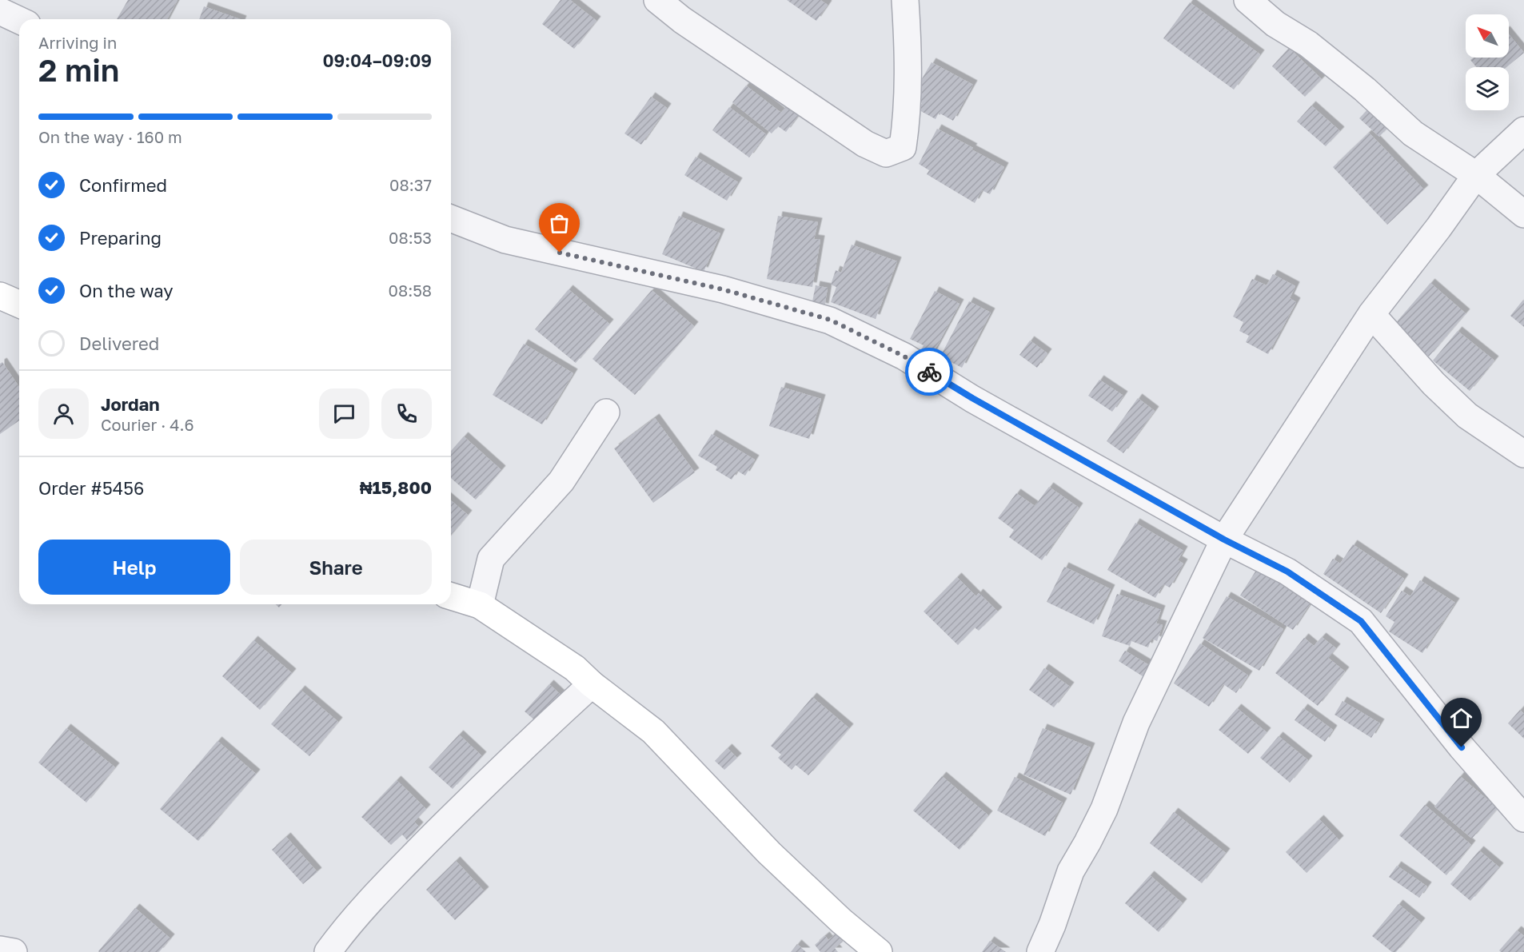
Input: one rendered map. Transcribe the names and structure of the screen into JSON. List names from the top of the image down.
{
  "north": "top left",
  "page": {
    "heading": ["2 min", "Arriving in", "09:04–09:09"],
    "panel": [
      "Jordan",
      "Courier · 4.6",
      "Order #5456",
      "₦15,800"
    ],
    "bar": "On the way · 160 m",
    "list": [
      ["Confirmed", "08:37"],
      ["Preparing", "08:53"],
      ["On the way", "08:58"],
      "Delivered"
    ],
    "buttons": ["Help", "Share"]
  }
}
